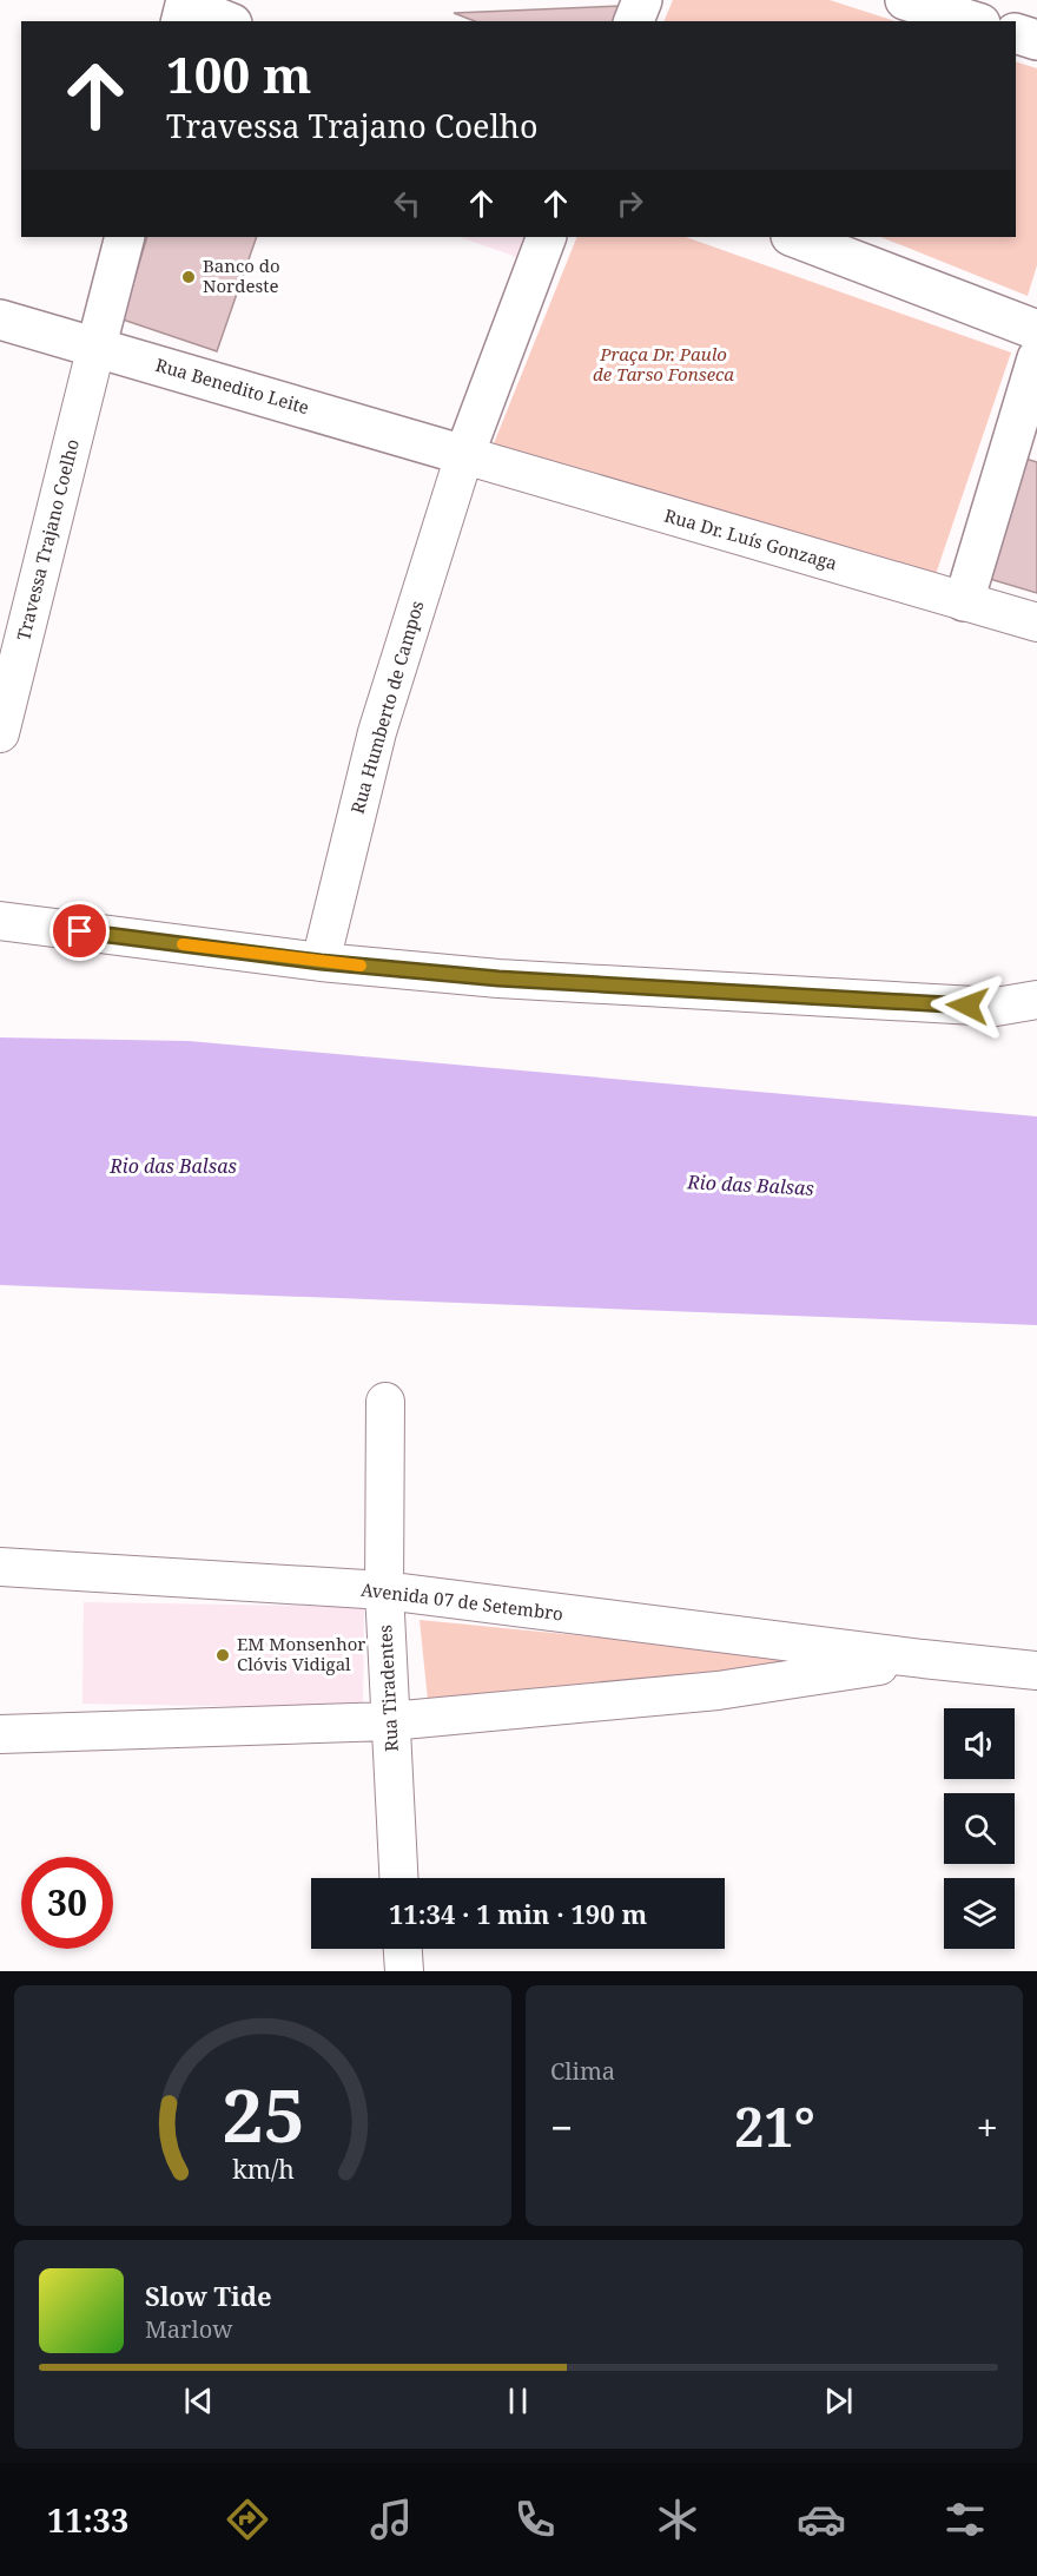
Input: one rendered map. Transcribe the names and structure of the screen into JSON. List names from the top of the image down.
{
  "streets": {
    "street": [
      "Rua Benedito Leite",
      "Travessa Trajano Coelho",
      "Rua Dr. Luís Gonzaga",
      "Rua Humberto de Campos",
      "Avenida 07 de Setembro",
      "Rua Tiradentes"
    ]
  },
  "crossings": [
    ["Rua Benedito Leite", "Travessa Trajano Coelho"],
    ["Rua Benedito Leite", "Rua Dr. Luís Gonzaga"],
    ["Rua Benedito Leite", "Rua Humberto de Campos"],
    ["Rua Dr. Luís Gonzaga", "Rua Humberto de Campos"],
    ["Avenida 07 de Setembro", "Rua Tiradentes"]
  ],
  "water": ["Rio das Balsas"],
  "parks": ["Praça Dr. Paulo de Tarso Fonseca"],
  "places": ["Banco do Nordeste", "EM Monsenhor Clóvis Vidigal"],
  "page": {
    "turn": ["100 m", "Travessa Trajano Coelho"],
    "limit": "30",
    "trip": "11:34 · 1 min · 190 m",
    "tile": "Clima",
    "heat": ["−", "21°", "+"],
    "song": ["Slow Tide", "Marlow"],
    "tabs": "11:33",
    "gauge": ["25", "km/h"]
  }
}
